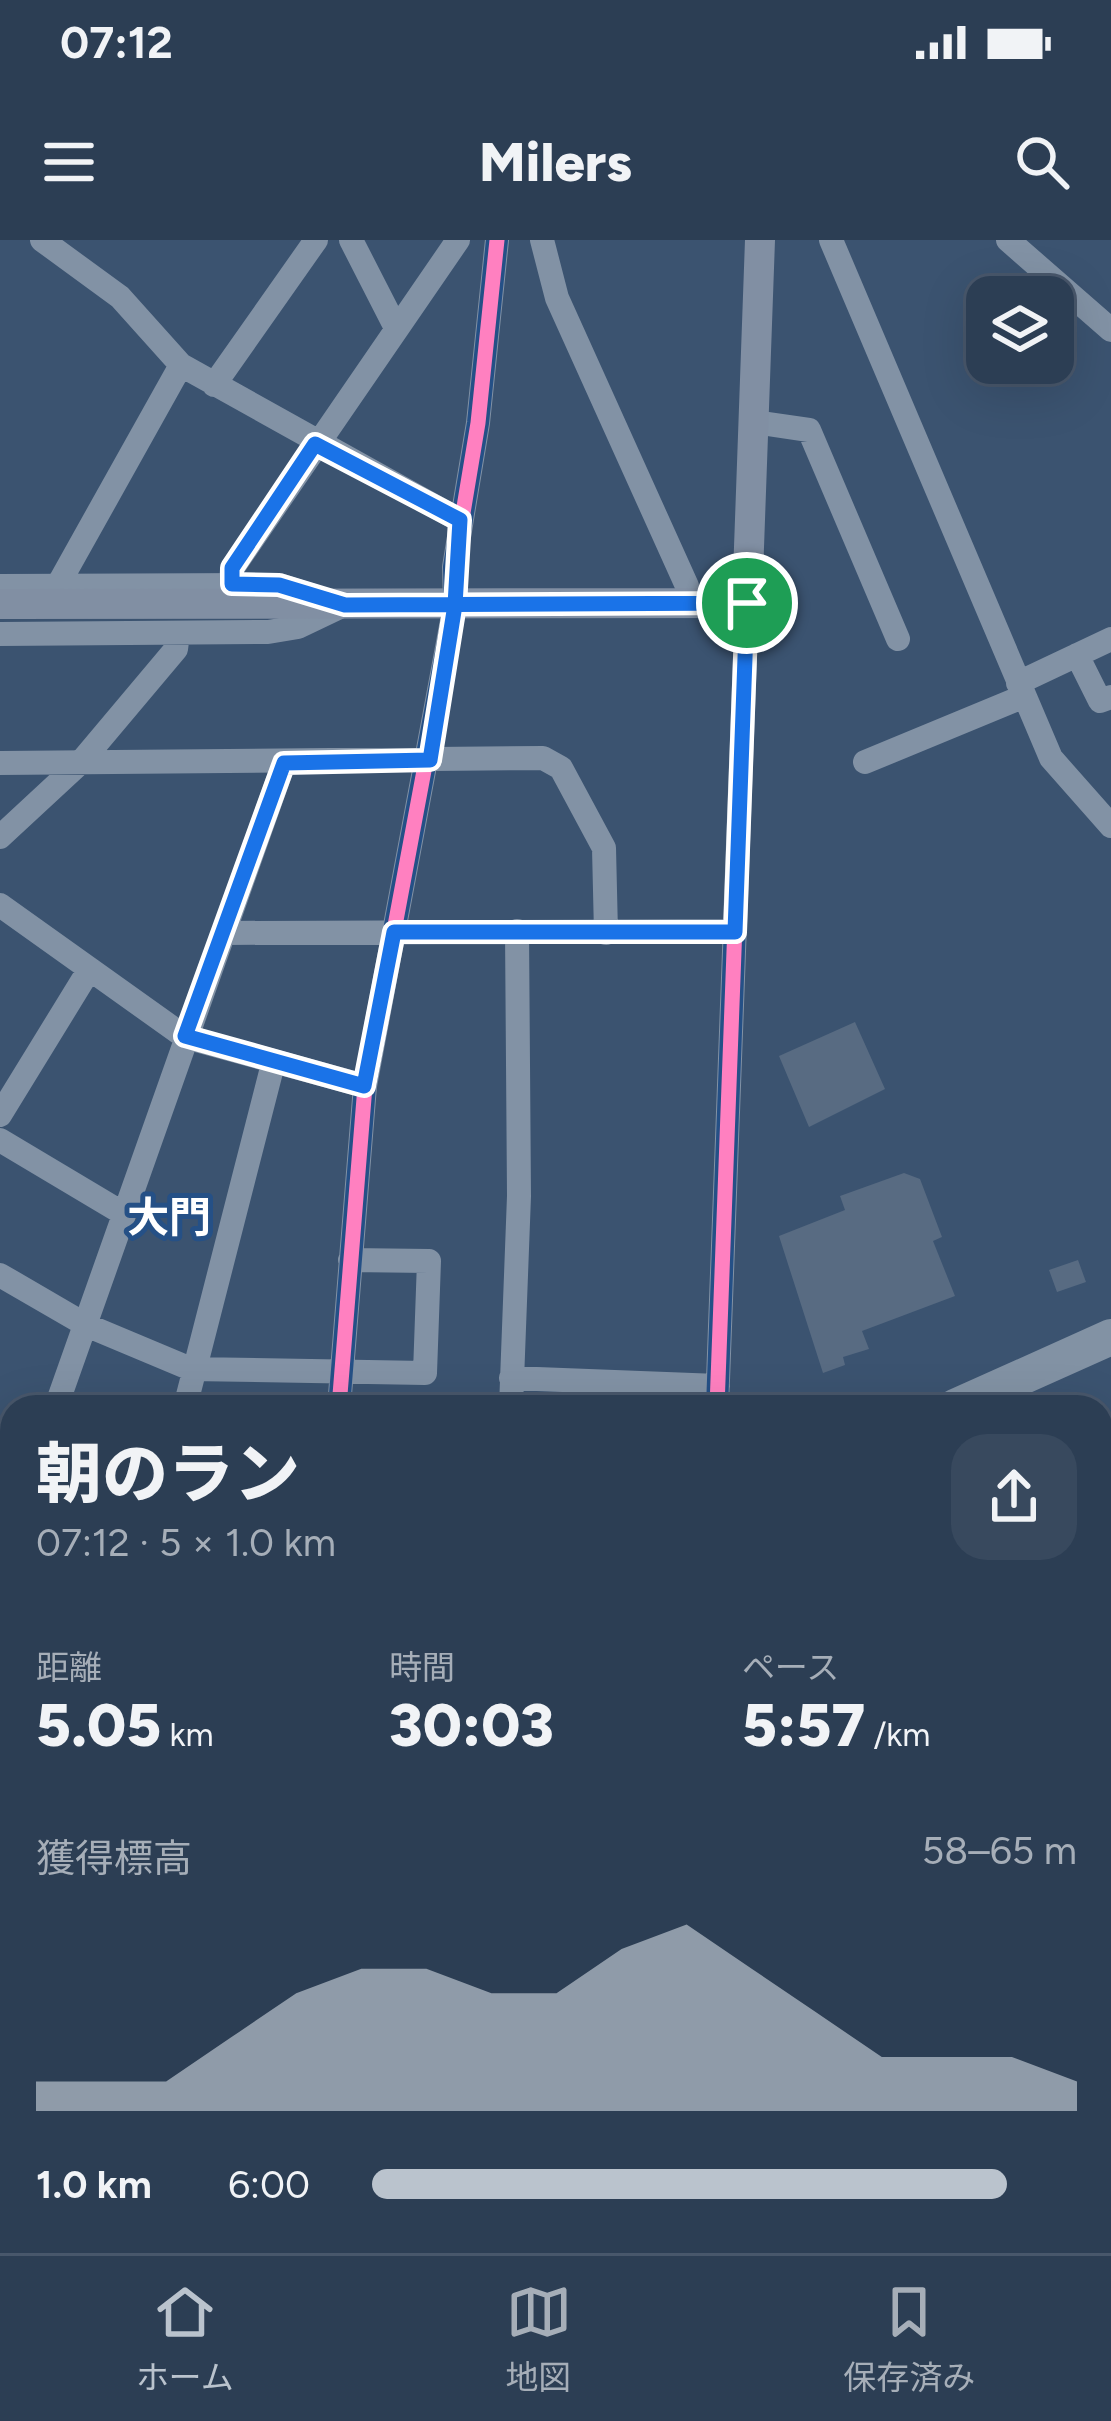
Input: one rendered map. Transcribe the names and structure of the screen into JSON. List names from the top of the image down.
{
  "districts": ["大門"],
  "page": {
    "status": "07:12",
    "header": "Milers",
    "heading": ["朝のラン", "07:12 · 5 × 1.0 km"],
    "stats": [
      ["距離", "5.05 km"],
      ["時間", "30:03"],
      ["ペース", "5:57 /km"]
    ],
    "chart": ["獲得標高", "58–65 m"],
    "list": [
      {
        "name": "1.0 km",
        "note": "6:00"
      }
    ],
    "tabs": ["ホーム", "地図", "保存済み"]
  }
}
